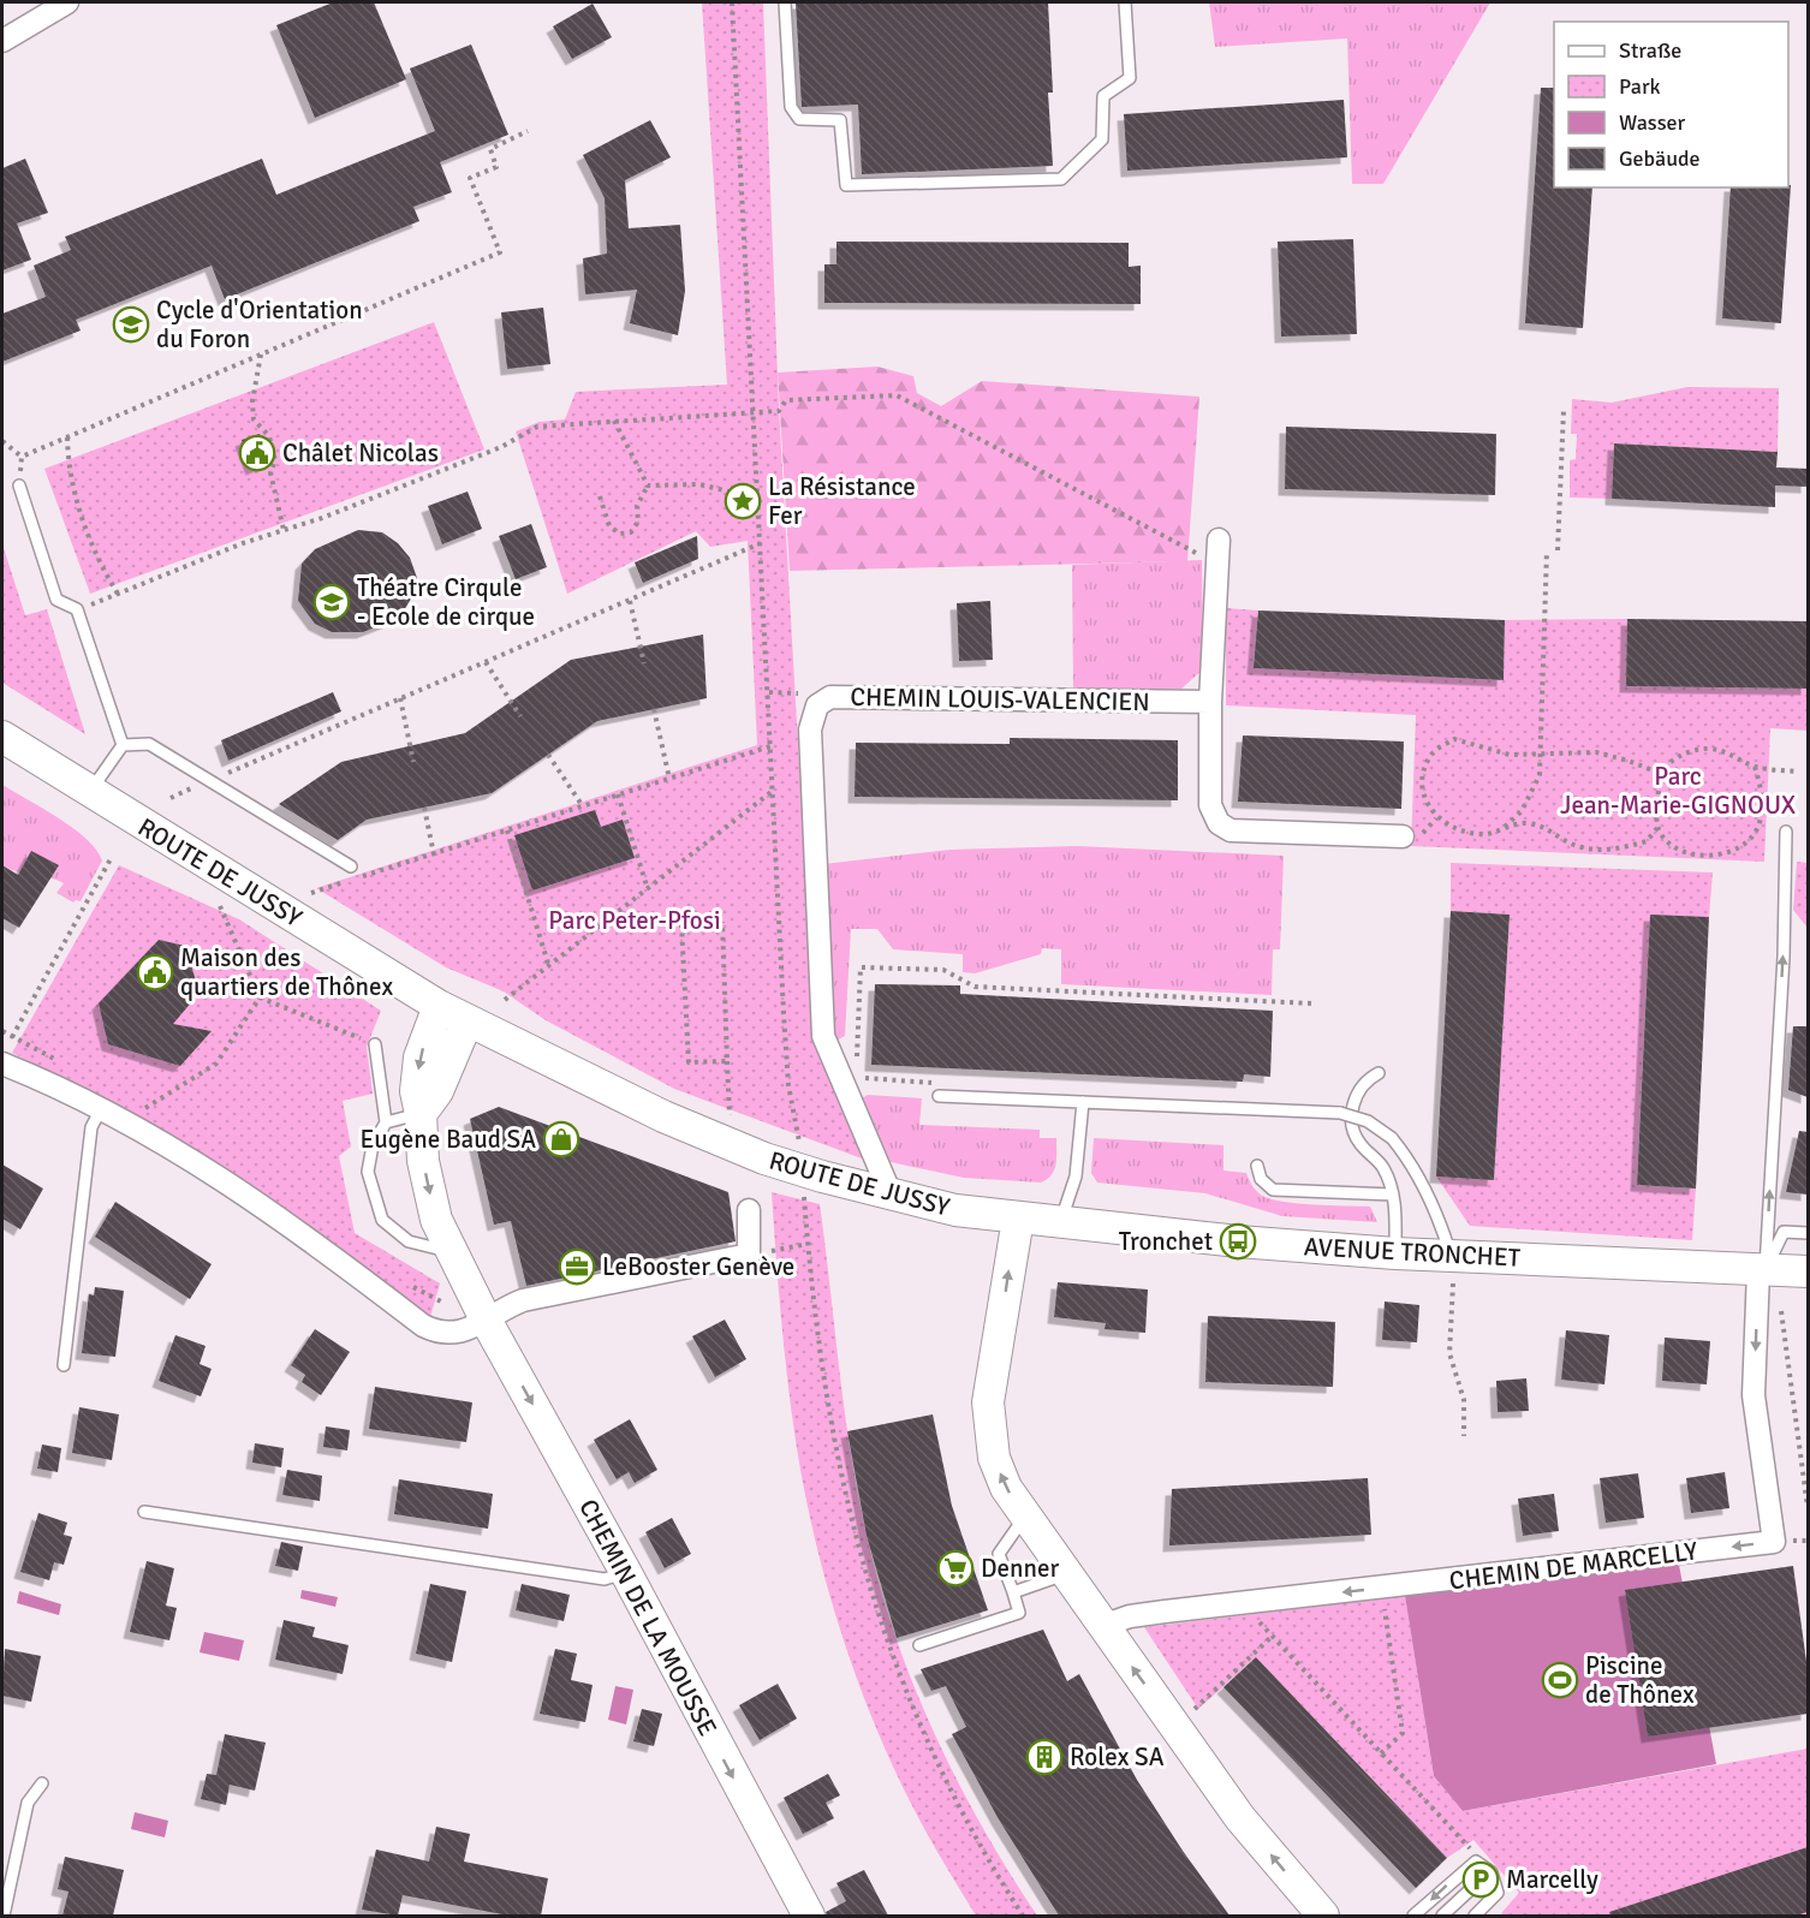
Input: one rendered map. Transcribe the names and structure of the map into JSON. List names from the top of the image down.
{
  "streets": {
    "street": [
      "CHEMIN LOUIS-VALENCIEN",
      "ROUTE DE JUSSY",
      "AVENUE TRONCHET",
      "CHEMIN DE MARCELLY",
      "CHEMIN DE LA MOUSSE"
    ]
  },
  "crossings": [
    ["CHEMIN LOUIS-VALENCIEN", "ROUTE DE JUSSY"],
    ["ROUTE DE JUSSY", "AVENUE TRONCHET"],
    ["ROUTE DE JUSSY", "CHEMIN DE LA MOUSSE"],
    ["AVENUE TRONCHET", "CHEMIN DE MARCELLY"]
  ],
  "one_way": ["CHEMIN DE LA MOUSSE"],
  "parks": ["Parc Jean-Marie-GIGNOUX", "Parc Peter-Pfosi"],
  "places": {
    "school or university": ["Cycle d'Orientation du Foron", "Théatre Cirqule - Ecole de cirque"],
    "public building": ["Châlet Nicolas", "Maison des quartiers de Thônex"],
    "place": ["La Résistance Fer"],
    "shop": ["Eugène Baud SA"],
    "bus stop": ["Tronchet"],
    "office": ["LeBooster Genève"],
    "supermarket": ["Denner"],
    "sports": ["Piscine de Thônex"],
    "building": ["Rolex SA"],
    "parking": ["Marcelly"]
  },
  "legend": [
    "Straße",
    "Park",
    "Wasser",
    "Gebäude"
  ]
}
